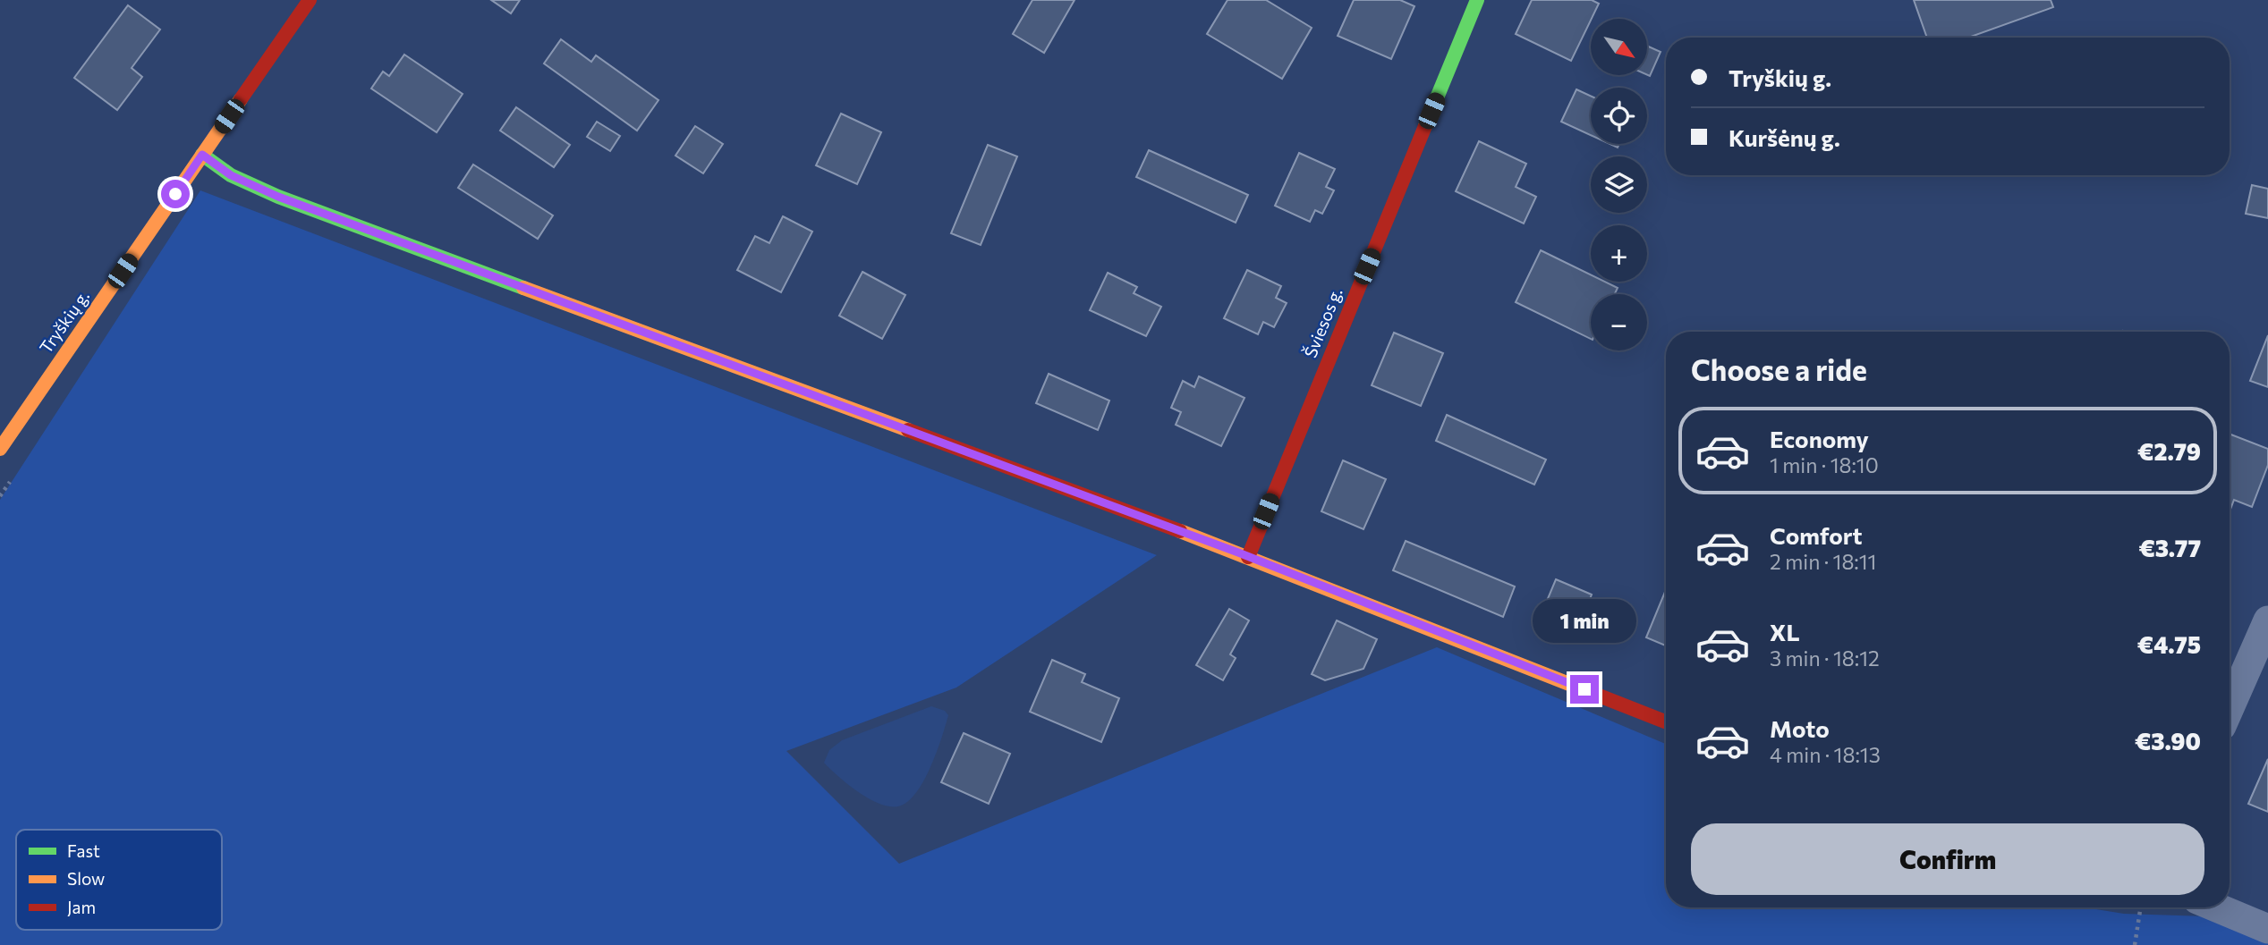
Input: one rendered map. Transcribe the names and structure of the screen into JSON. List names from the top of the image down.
{
  "streets": {
    "street": ["Tryškių g.", "Šviesos g."]
  },
  "legend": ["Fast", "Slow", "Jam"],
  "north": "bottom right",
  "page": {
    "map_buttons": ["+", "−"],
    "banner": ["Tryškių g.", "Kuršėnų g."],
    "heading": "Choose a ride",
    "list": [
      {
        "name": "Economy",
        "note": "1 min · 18:10",
        "value": "€2.79"
      },
      {
        "name": "Comfort",
        "note": "2 min · 18:11",
        "value": "€3.77"
      },
      {
        "name": "XL",
        "note": "3 min · 18:12",
        "value": "€4.75"
      },
      {
        "name": "Moto",
        "note": "4 min · 18:13",
        "value": "€3.90"
      }
    ],
    "bubble": "1 min",
    "buttons": "Confirm"
  }
}
